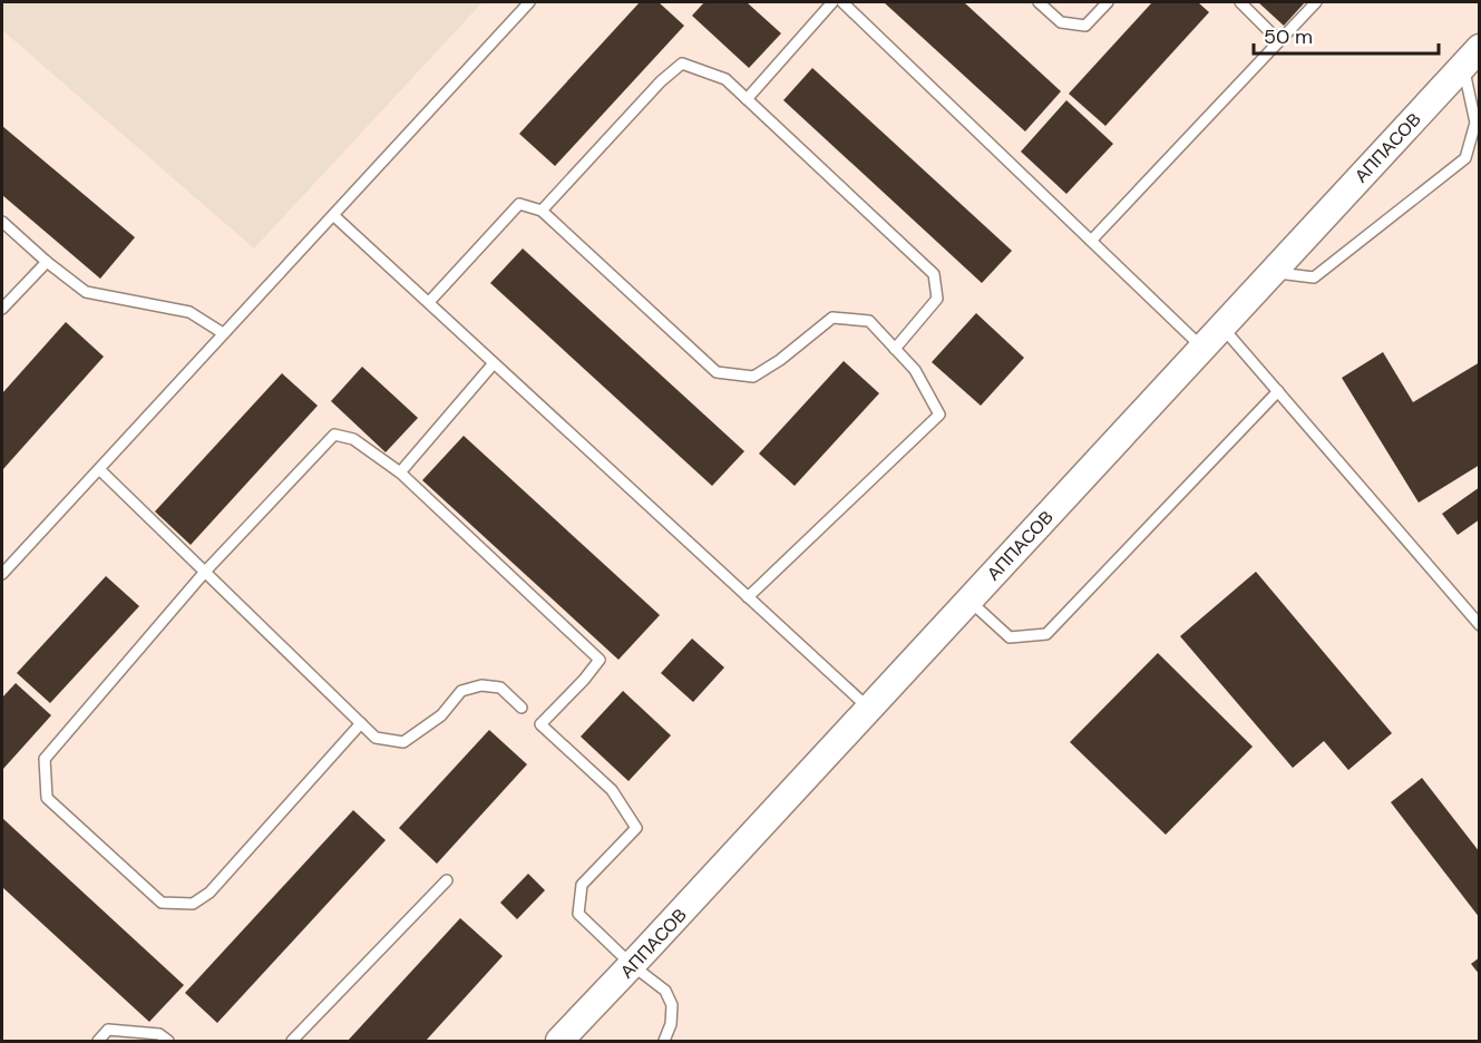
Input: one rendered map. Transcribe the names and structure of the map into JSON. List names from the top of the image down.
{
  "streets": {
    "street": ["АППАСОВ"]
  },
  "scale_bar": "50 m"
}
